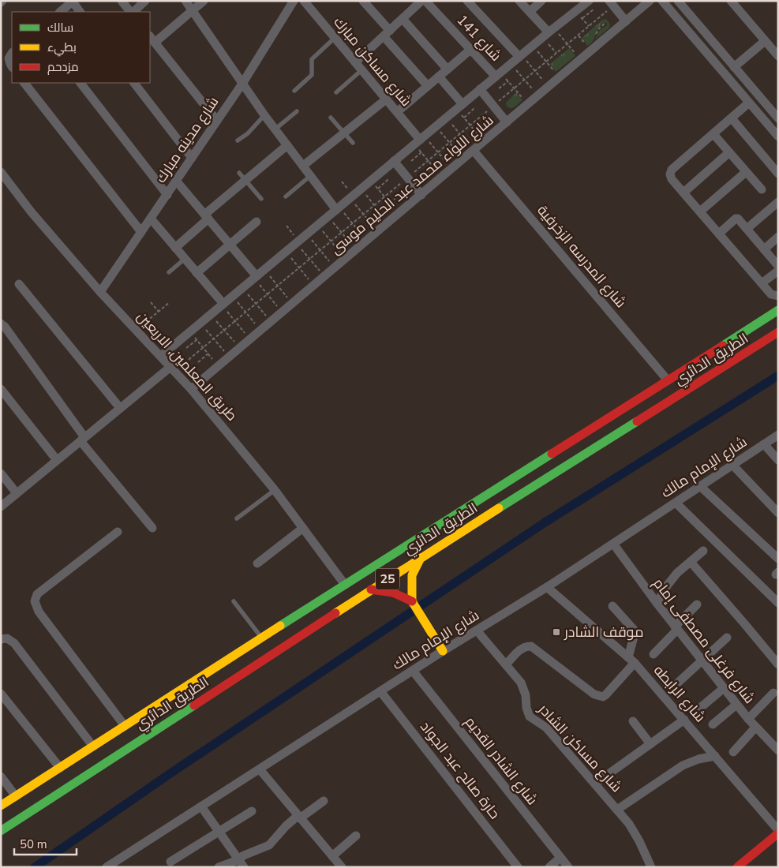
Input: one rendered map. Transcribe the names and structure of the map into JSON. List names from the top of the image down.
{
  "streets": {
    "main road": ["الطريق الدائري", "25"],
    "street": [
      "شارع 141",
      "شارع مساكن مبارك",
      "شارع مدينه مبارك",
      "شارع اللواء محمد عبد الحليم موسى",
      "شارع المدرسه الزخرفية",
      "طريق المعلمين, الاربعين",
      "شارع الإمام مالك",
      "شارع فرغلى مصطفى إمام",
      "شارع الرابطه",
      "شارع مساكن الشادر",
      "شارع الشادر القديم",
      "حارة صالح عبد الجواد"
    ]
  },
  "crossings": [
    ["شارع مدينه مبارك", "طريق المعلمين, الاربعين"],
    ["شارع اللواء محمد عبد الحليم موسى", "شارع المدرسه الزخرفية"],
    ["شارع اللواء محمد عبد الحليم موسى", "طريق المعلمين, الاربعين"],
    ["شارع المدرسه الزخرفية", "الطريق الدائري"],
    ["الطريق الدائري", "طريق المعلمين, الاربعين"],
    ["شارع الإمام مالك", "شارع فرغلى مصطفى إمام"],
    ["شارع الإمام مالك", "شارع الرابطه"],
    ["شارع الإمام مالك", "شارع مساكن الشادر"],
    ["شارع الإمام مالك", "شارع الشادر القديم"],
    ["شارع الإمام مالك", "حارة صالح عبد الجواد"]
  ],
  "places": {
    "transit": ["موقف الشادر"]
  },
  "legend": ["سالك", "بطيء", "مزدحم"],
  "scale_bar": "50 m"
}
